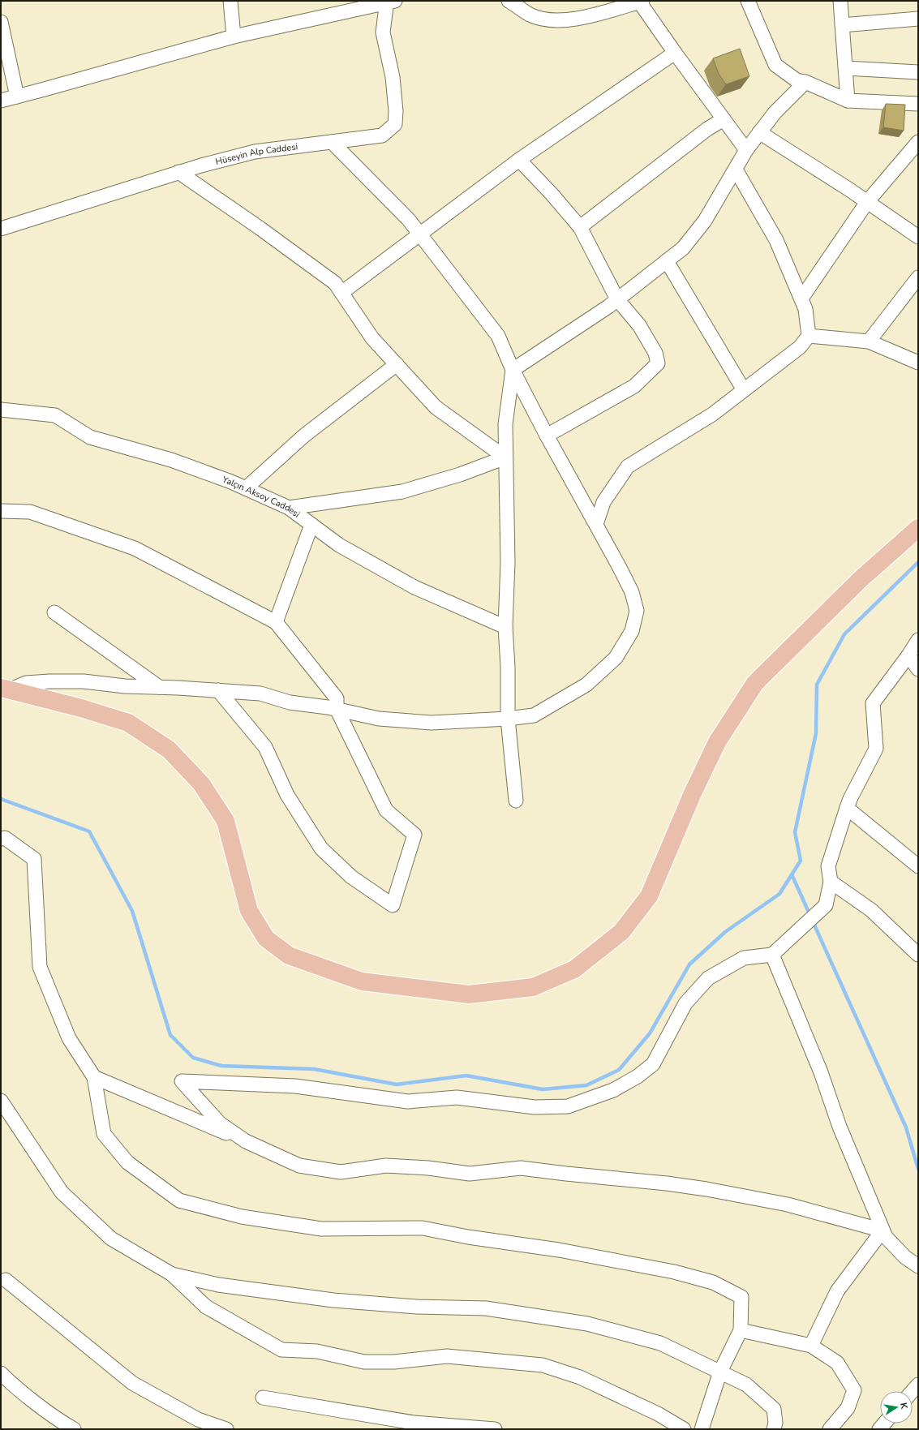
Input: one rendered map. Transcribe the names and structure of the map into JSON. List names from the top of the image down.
{
  "streets": {
    "street": ["Hüseyin Alp Caddesi", "Yalçın Aksoy Caddesi"]
  },
  "north": "right"
}
